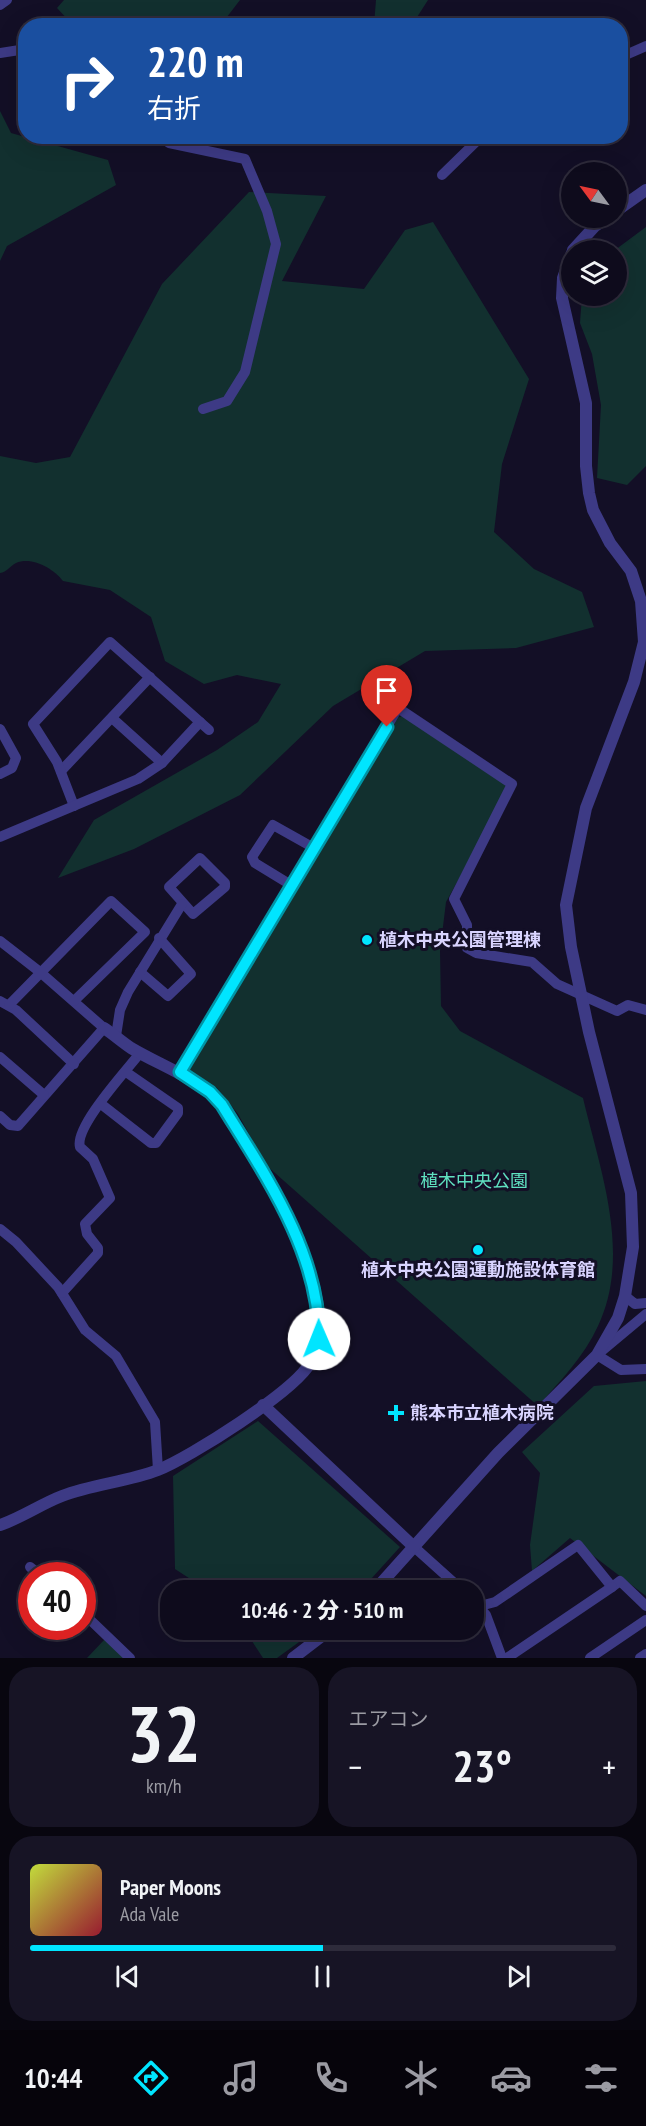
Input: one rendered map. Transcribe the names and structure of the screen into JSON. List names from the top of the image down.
{
  "parks": ["植木中央公園"],
  "places": {
    "other": ["植木中央公園管理棟", "植木中央公園運動施設体育館"],
    "health": ["熊本市立植木病院"]
  },
  "north": "top left",
  "page": {
    "turn": ["220 m", "右折"],
    "limit": "40",
    "trip": "10:46 · 2 分 · 510 m",
    "tile": [
      ["32", "km/h"],
      "エアコン"
    ],
    "heat": ["−", "23°", "+"],
    "song": ["Paper Moons", "Ada Vale"],
    "tabs": "10:44"
  }
}
